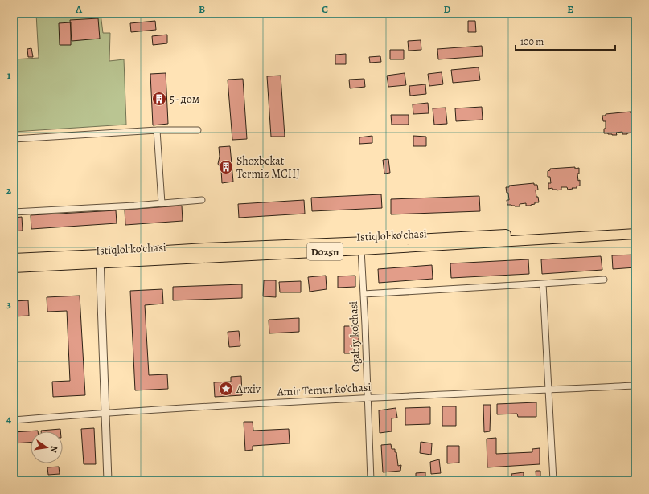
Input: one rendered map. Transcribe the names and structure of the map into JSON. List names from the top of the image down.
{
  "streets": {
    "main road": ["Istiqlol ko'chasi", "D025n"],
    "street": ["Ogahiy ko'chasi", "Amir Temur ko'chasi"]
  },
  "crossings": [
    ["Istiqlol ko'chasi", "Ogahiy ko'chasi"],
    ["Ogahiy ko'chasi", "Amir Temur ko'chasi"]
  ],
  "places": {
    "building": ["5- дом", "Shoxbekat Termiz MCHJ"],
    "place": ["Arxiv"]
  },
  "scale_bar": "100 m",
  "north": "right",
  "grid": {
    "columns": [
      "A",
      "B",
      "C",
      "D",
      "E"
    ],
    "rows": [
      "1",
      "2",
      "3",
      "4"
    ]
  }
}
